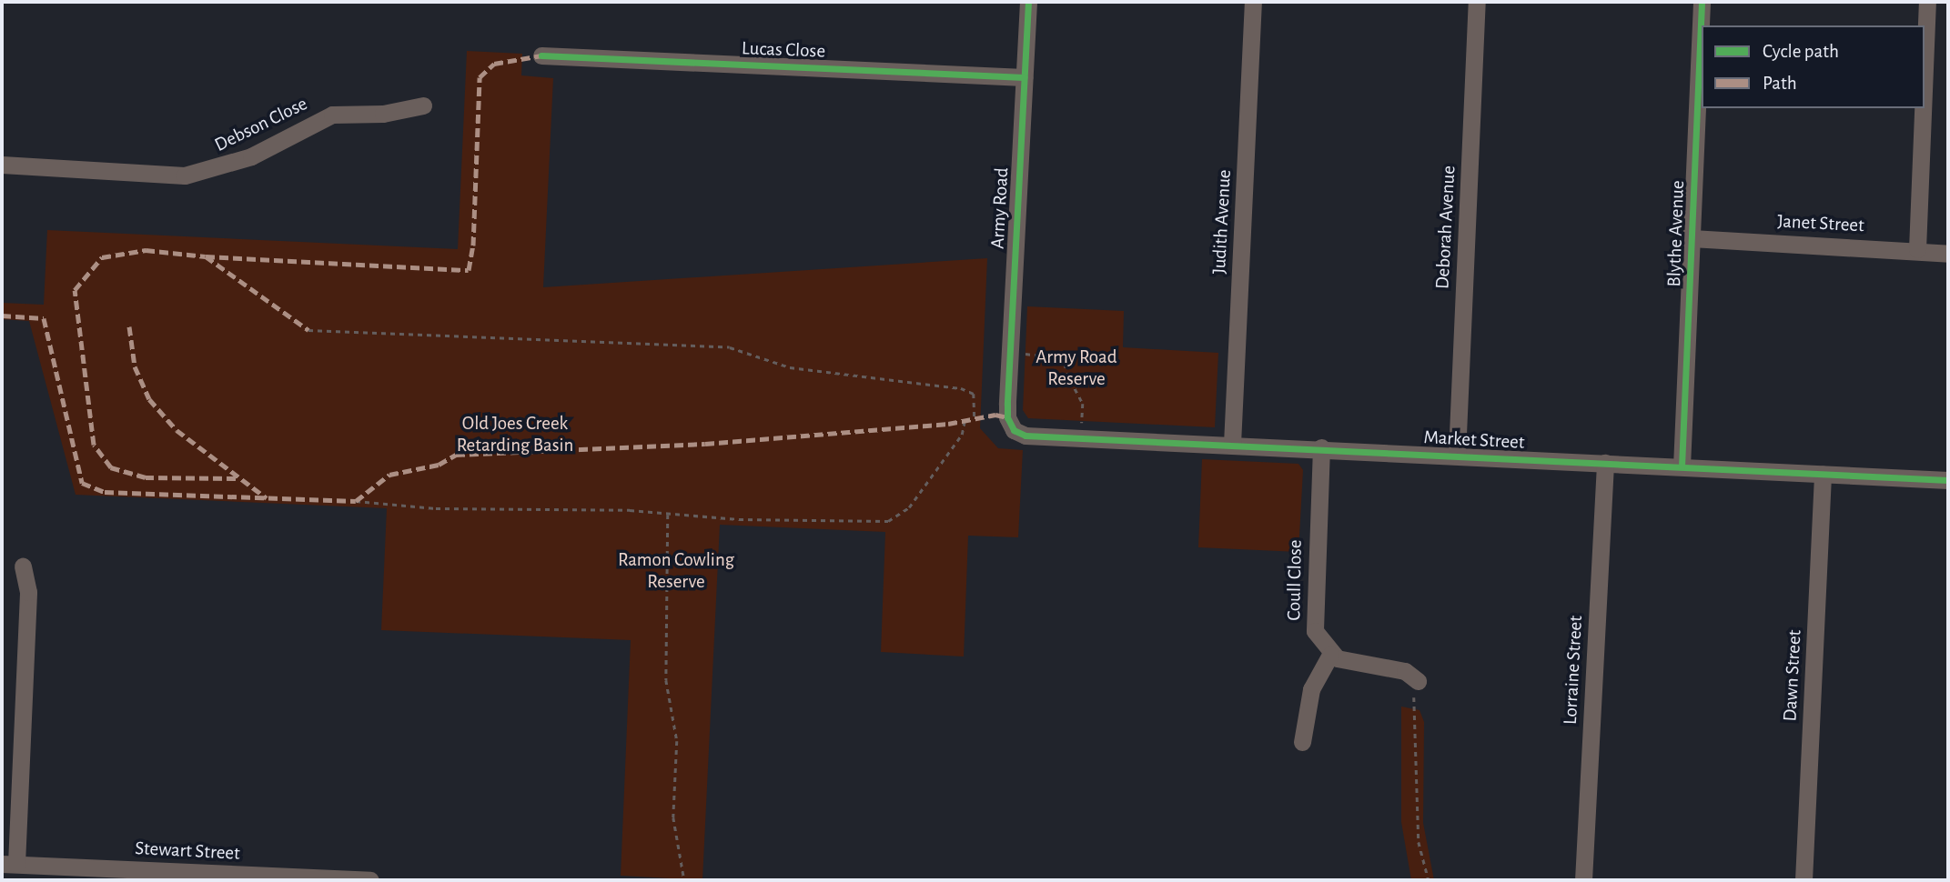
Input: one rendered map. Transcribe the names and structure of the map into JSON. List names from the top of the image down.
{
  "streets": {
    "street": [
      "Lucas Close",
      "Debson Close",
      "Army Road",
      "Judith Avenue",
      "Janet Street",
      "Deborah Avenue",
      "Blythe Avenue",
      "Market Street",
      "Coull Close",
      "Lorraine Street",
      "Dawn Street",
      "Stewart Street"
    ]
  },
  "crossings": [
    ["Lucas Close", "Army Road"],
    ["Army Road", "Market Street"],
    ["Judith Avenue", "Market Street"],
    ["Janet Street", "Blythe Avenue"],
    ["Deborah Avenue", "Market Street"],
    ["Blythe Avenue", "Market Street"],
    ["Market Street", "Coull Close"],
    ["Market Street", "Lorraine Street"],
    ["Market Street", "Dawn Street"]
  ],
  "parks": ["Army Road Reserve", "Old Joes Creek Retarding Basin", "Ramon Cowling Reserve"],
  "legend": ["Cycle path", "Path"]
}
